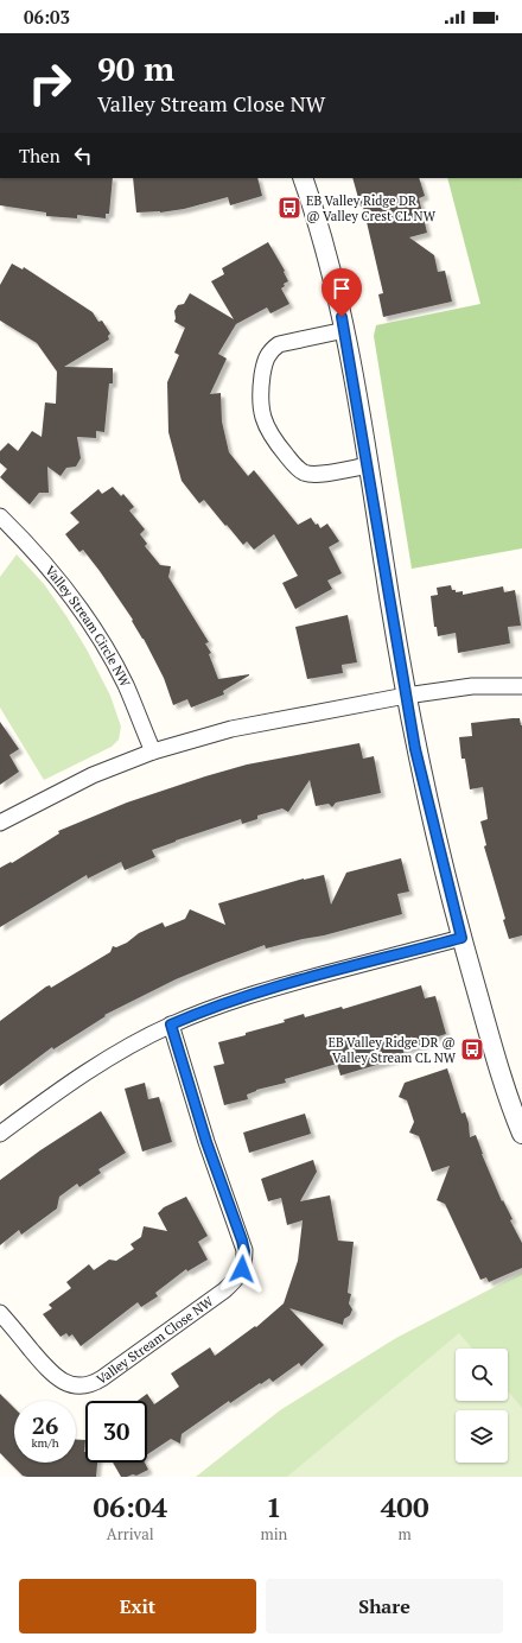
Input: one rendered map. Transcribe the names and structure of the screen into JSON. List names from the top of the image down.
{
  "streets": {
    "street": ["Valley Stream Circle NW", "Valley Stream Close NW"]
  },
  "places": {
    "bus stop": ["EB Valley Ridge DR @ Valley Crest CL NW", "EB Valley Ridge DR @ Valley Stream CL NW"]
  },
  "page": {
    "status": "06:03",
    "turn": ["90 m", "Valley Stream Close NW"],
    "then": "Then",
    "speed": "26 km/h",
    "limit": "30",
    "eta": [
      "06:04",
      "Arrival",
      "1",
      "min",
      "400",
      "m"
    ],
    "buttons": ["Exit", "Share"]
  }
}
